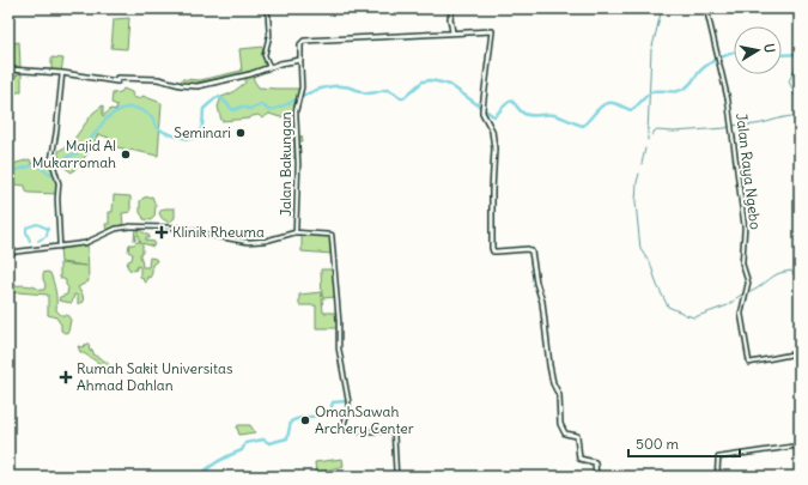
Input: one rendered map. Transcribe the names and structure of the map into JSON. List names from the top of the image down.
{
  "streets": {
    "main road": ["Jalan Bakungan"],
    "street": ["Jalan Raya Ngebo"]
  },
  "places": {
    "other": ["Seminari", "Majid Al Mukarromah", "OmahSawah Archery Center"],
    "health": ["Klinik Rheuma", "Rumah Sakit Universitas Ahmad Dahlan"]
  },
  "scale_bar": "500 m",
  "north": "right"
}
